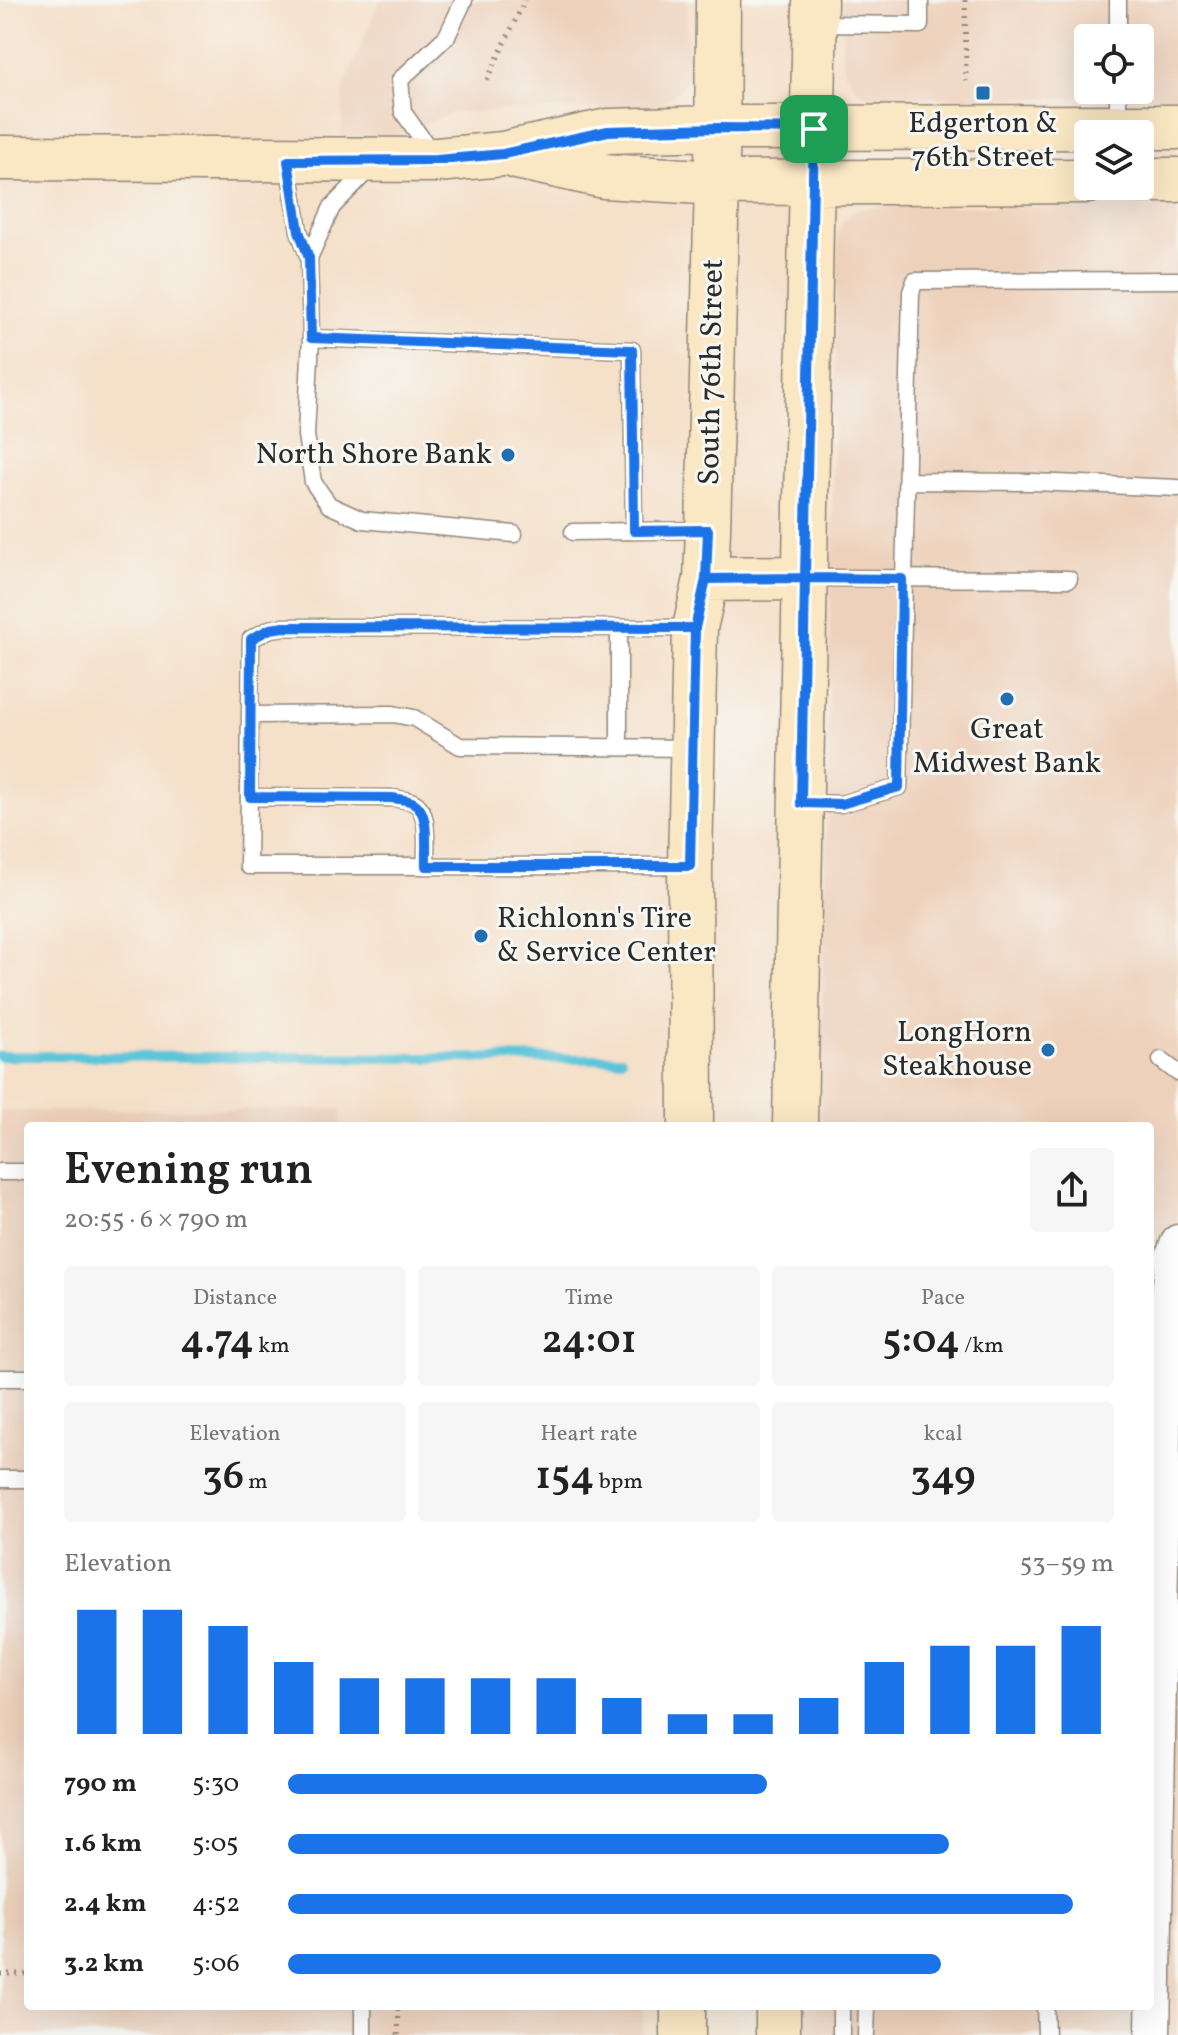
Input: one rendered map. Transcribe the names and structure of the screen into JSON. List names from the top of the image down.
{
  "streets": {
    "main road": ["South 76th Street"]
  },
  "places": {
    "transit": ["Edgerton & 76th Street"],
    "other": [
      "North Shore Bank",
      "Great Midwest Bank",
      "Richlonn's Tire & Service Center",
      "LongHorn Steakhouse"
    ]
  },
  "page": {
    "heading": ["Evening run", "20:55 · 6 × 790 m"],
    "stats": [
      ["Distance", "4.74 km"],
      ["Time", "24:01"],
      ["Pace", "5:04 /km"],
      ["Elevation", "36 m"],
      ["Heart rate", "154 bpm"],
      ["kcal", "349"]
    ],
    "chart": ["Elevation", "53–59 m"],
    "list": [
      {
        "name": "790 m",
        "note": "5:30"
      },
      {
        "name": "1.6 km",
        "note": "5:05"
      },
      {
        "name": "2.4 km",
        "note": "4:52"
      },
      {
        "name": "3.2 km",
        "note": "5:06"
      }
    ]
  }
}
